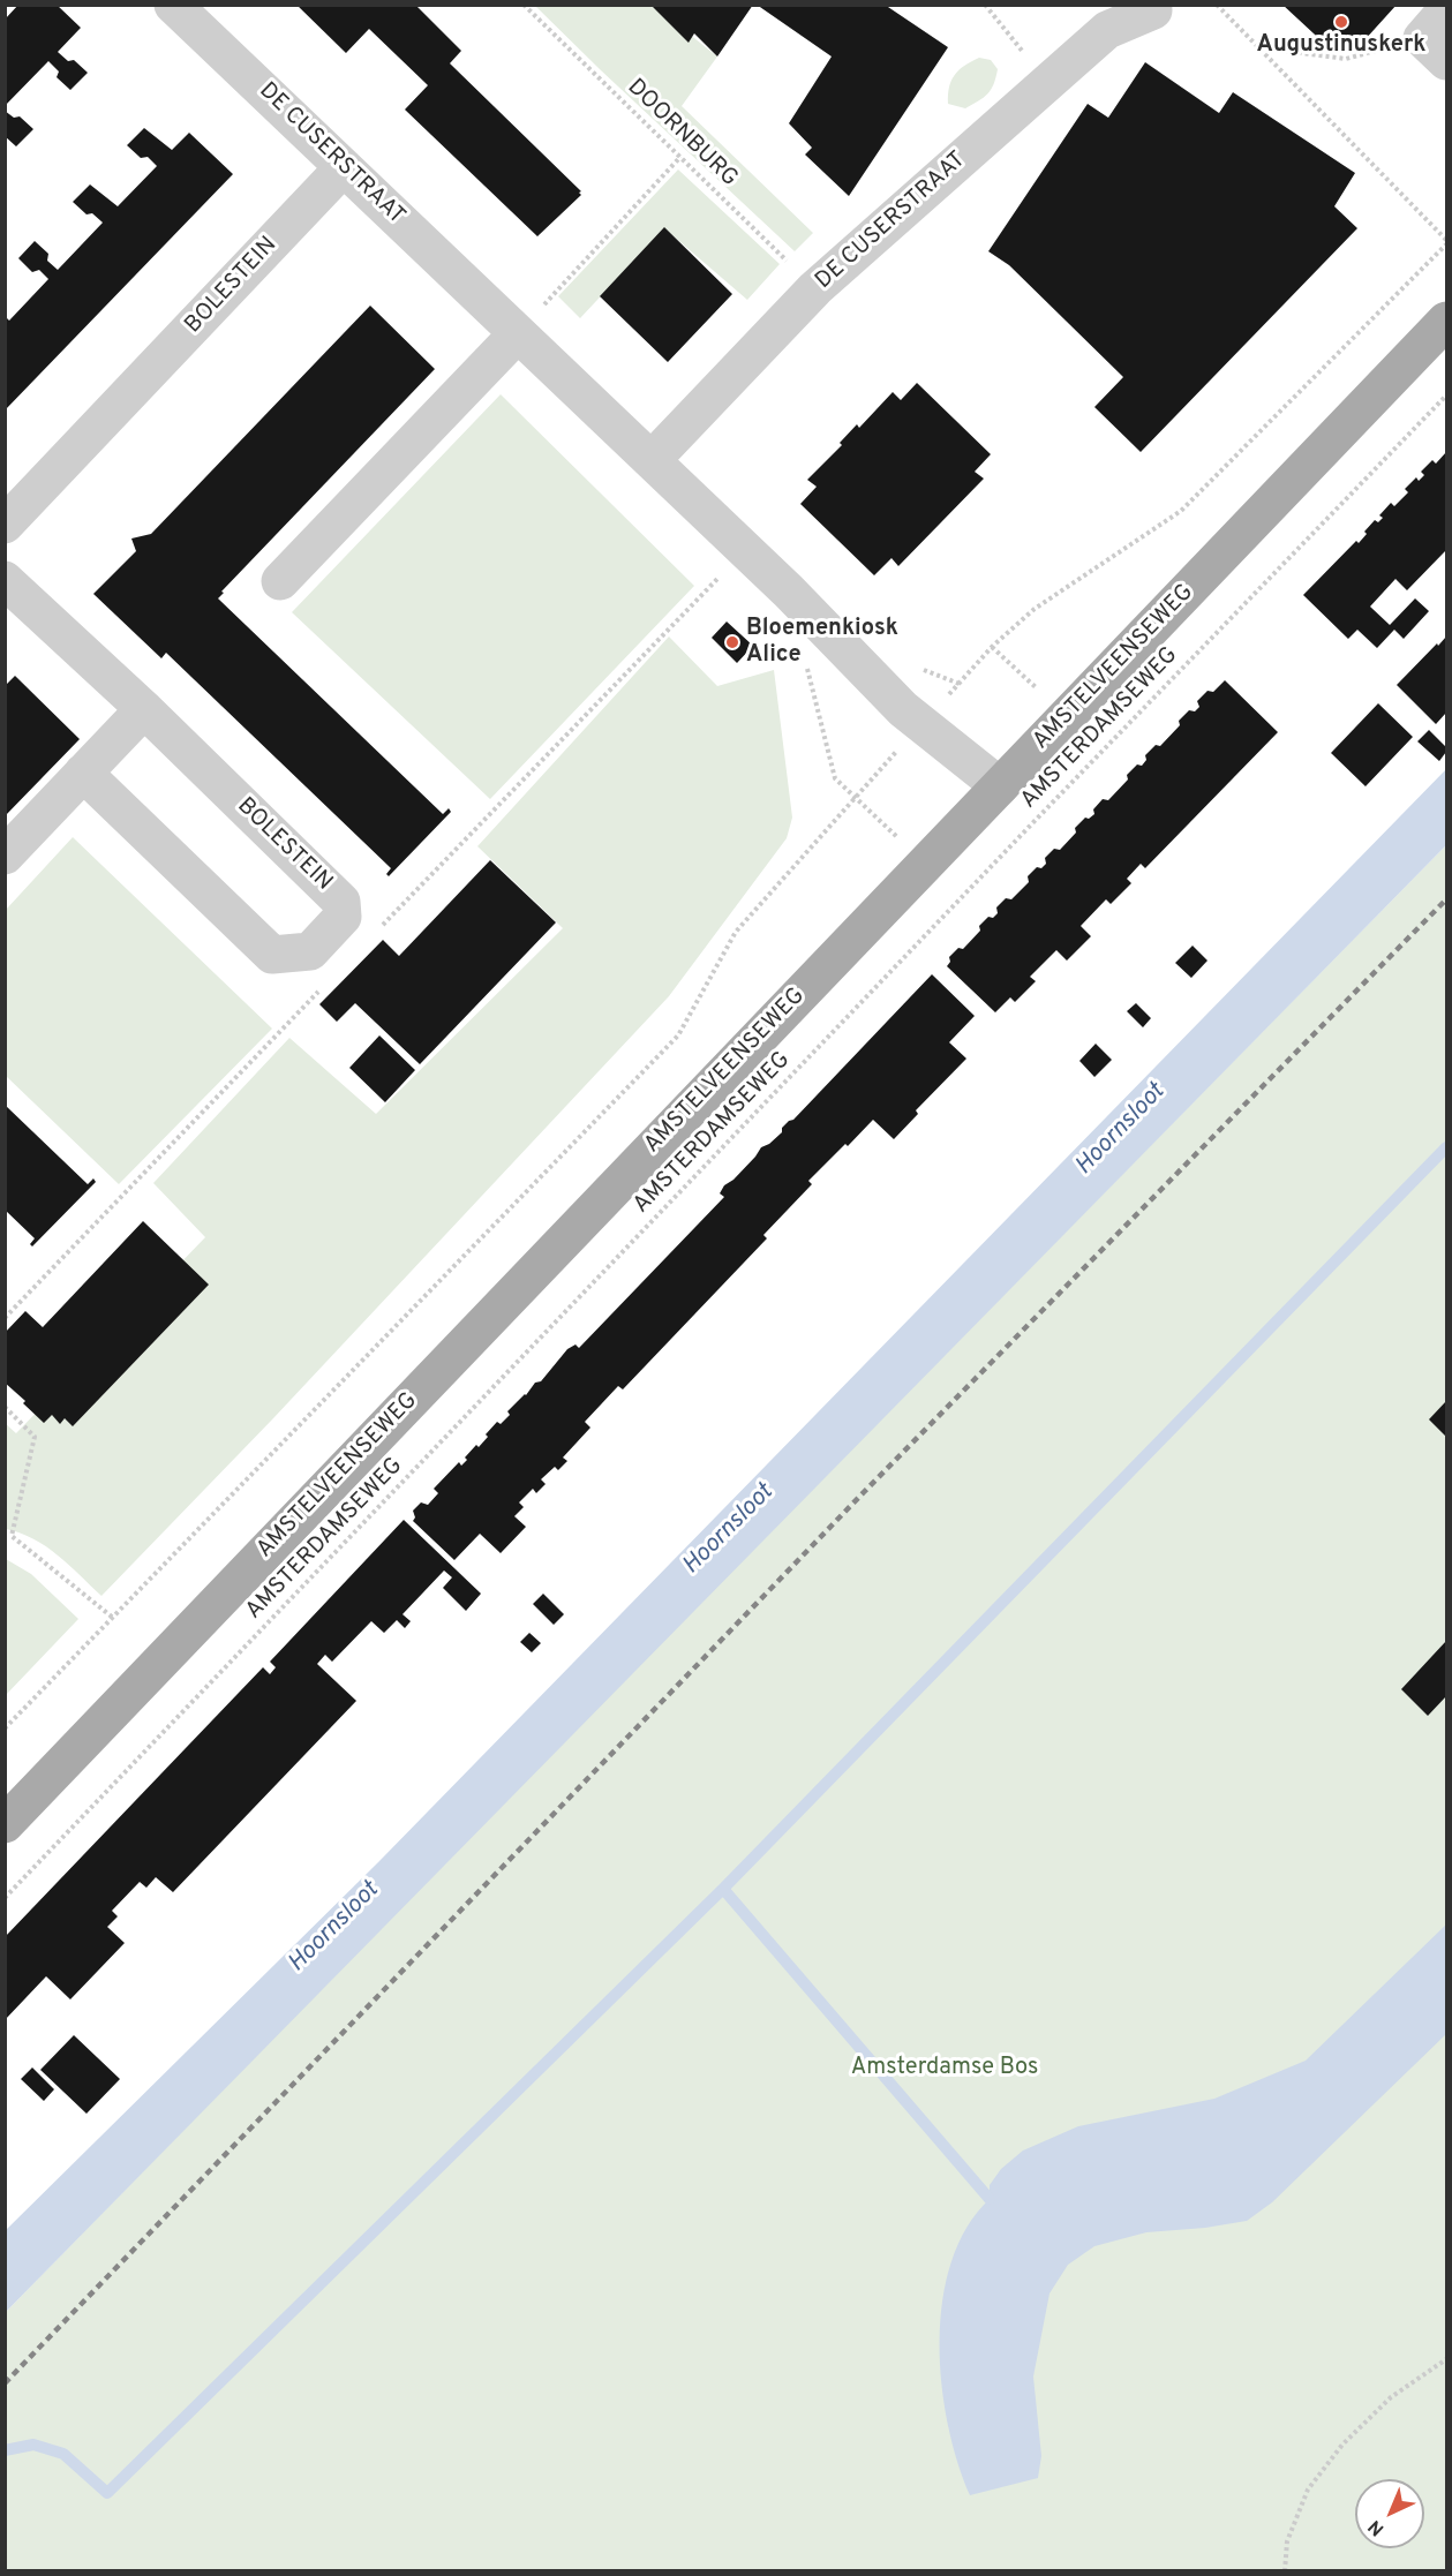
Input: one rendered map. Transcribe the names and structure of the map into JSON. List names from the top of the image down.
{
  "streets": {
    "main road": ["AMSTELVEENSEWEG"],
    "street": ["DE CUSERSTRAAT", "BOLESTEIN"],
    "path": ["DOORNBURG", "AMSTERDAMSEWEG"]
  },
  "crossings": [
    ["DOORNBURG", "DE CUSERSTRAAT"],
    ["DE CUSERSTRAAT", "BOLESTEIN"],
    ["DE CUSERSTRAAT", "AMSTELVEENSEWEG"]
  ],
  "water": ["Hoornsloot"],
  "parks": ["Amsterdamse Bos"],
  "places": ["Augustinuskerk", "Bloemenkiosk Alice"],
  "north": "bottom left"
}
